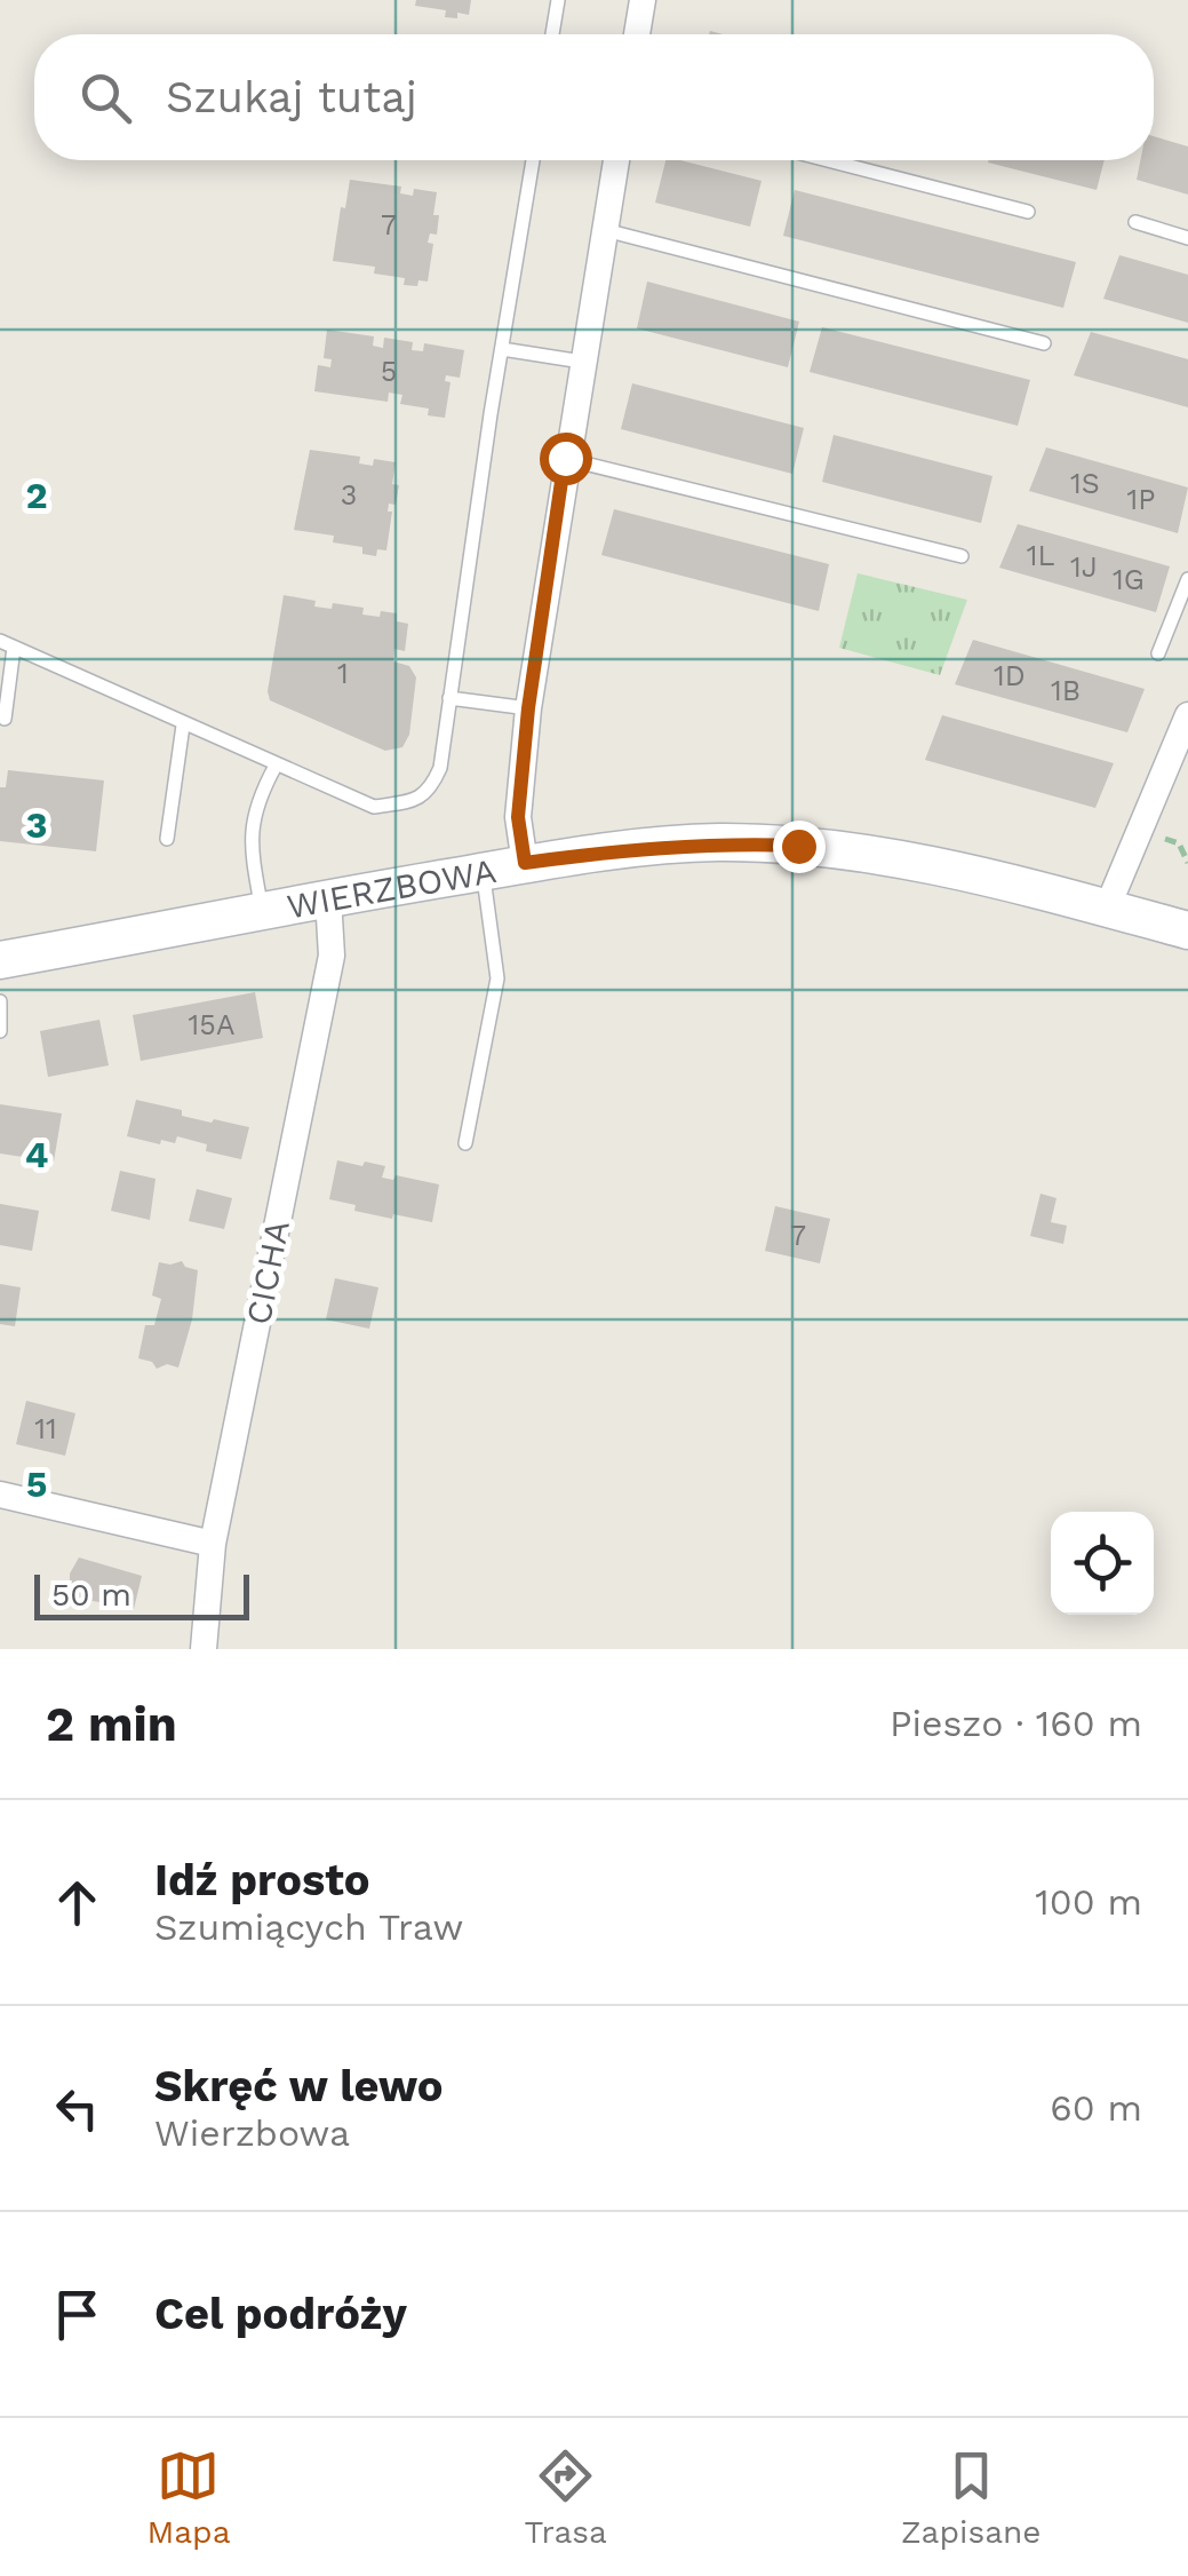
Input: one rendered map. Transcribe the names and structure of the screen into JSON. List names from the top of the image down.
{
  "streets": {
    "street": ["WIERZBOWA", "CICHA"]
  },
  "crossings": [
    ["WIERZBOWA", "CICHA"]
  ],
  "house_numbers": [
    "7",
    "5",
    "1S",
    "3",
    "1P",
    "1L",
    "1J",
    "1G",
    "1",
    "1D",
    "1B",
    "15A",
    "7",
    "11"
  ],
  "scale_bar": "50 m",
  "page": {
    "search": "Szukaj tutaj",
    "scale": "50 m",
    "heading": ["2 min", "Pieszo · 160 m"],
    "list": [
      ["Idź prosto", "Szumiących Traw", "100 m"],
      ["Skręć w lewo", "Wierzbowa", "60 m"],
      "Cel podróży"
    ],
    "nav": ["Mapa", "Trasa", "Zapisane"]
  },
  "grid": {
    "rows": [
      "2",
      "3",
      "4",
      "5"
    ]
  }
}
